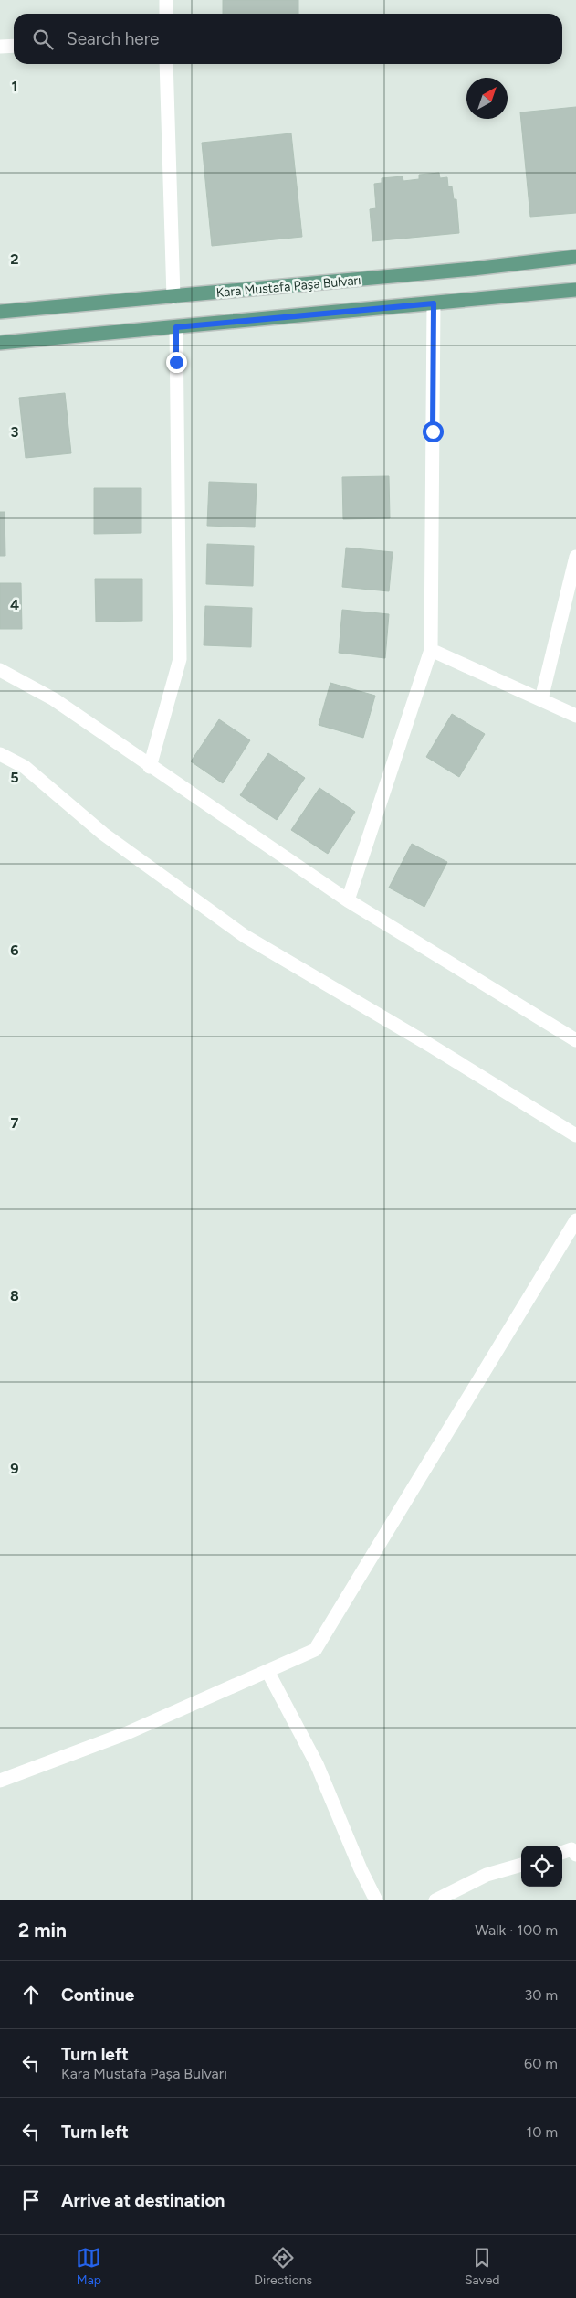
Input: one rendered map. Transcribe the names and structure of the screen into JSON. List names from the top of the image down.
{
  "streets": {
    "main road": ["Kara Mustafa Paşa Bulvarı"]
  },
  "north": "top right",
  "page": {
    "search": "Search here",
    "heading": ["2 min", "Walk · 100 m"],
    "list": [
      ["Continue", "30 m"],
      ["Turn left", "Kara Mustafa Paşa Bulvarı", "60 m"],
      ["Turn left", "10 m"],
      "Arrive at destination"
    ],
    "nav": ["Map", "Directions", "Saved"]
  },
  "grid": {
    "rows": [
      "1",
      "2",
      "3",
      "4",
      "5",
      "6",
      "7",
      "8",
      "9"
    ]
  }
}
